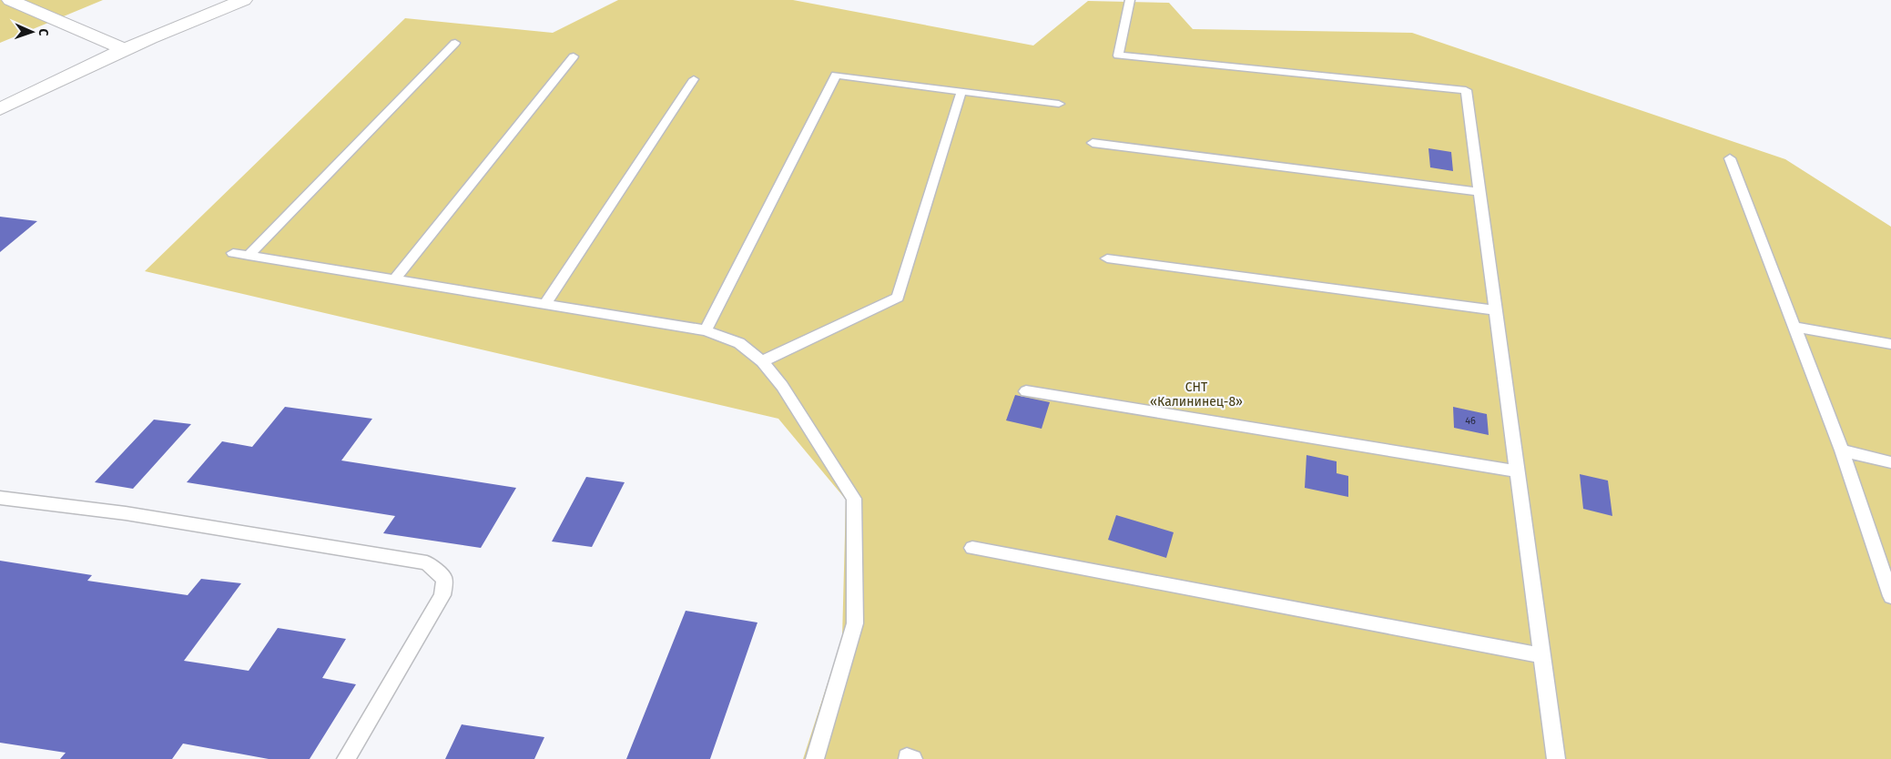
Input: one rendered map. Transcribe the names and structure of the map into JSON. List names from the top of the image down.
{
  "parks": ["СНТ «Калининец-8»"],
  "house_numbers": ["46"],
  "north": "right"
}
